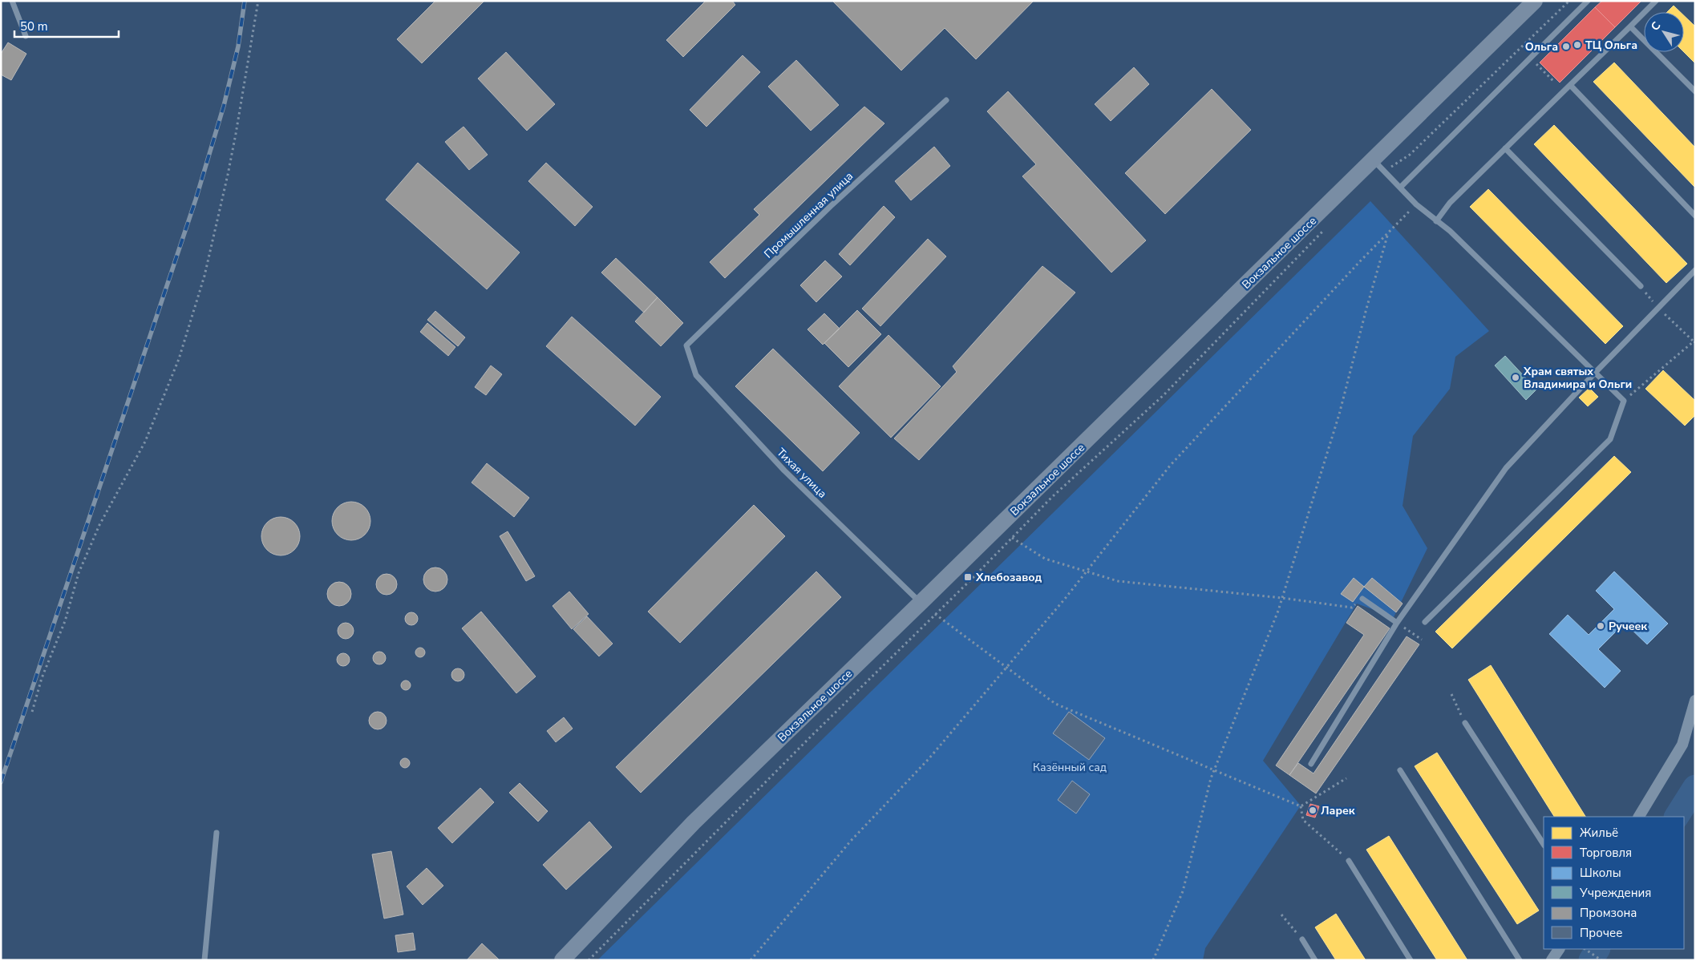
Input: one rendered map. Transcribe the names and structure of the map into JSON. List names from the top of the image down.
{
  "streets": {
    "main road": ["Вокзальное шоссе"],
    "lane": ["Промышленная улица", "Тихая улица"]
  },
  "crossings": [
    ["Промышленная улица", "Тихая улица"],
    ["Вокзальное шоссе", "Тихая улица"]
  ],
  "parks": ["Казённый сад"],
  "places": {
    "other": [
      "ТЦ Ольга",
      "Ольга",
      "Храм святых Владимира и Ольги",
      "Ручеек",
      "Ларек"
    ],
    "transit": ["Хлебозавод"]
  },
  "legend": [
    "Жильё",
    "Торговля",
    "Школы",
    "Учреждения",
    "Промзона",
    "Прочее"
  ],
  "scale_bar": "50 m",
  "north": "top left"
}
